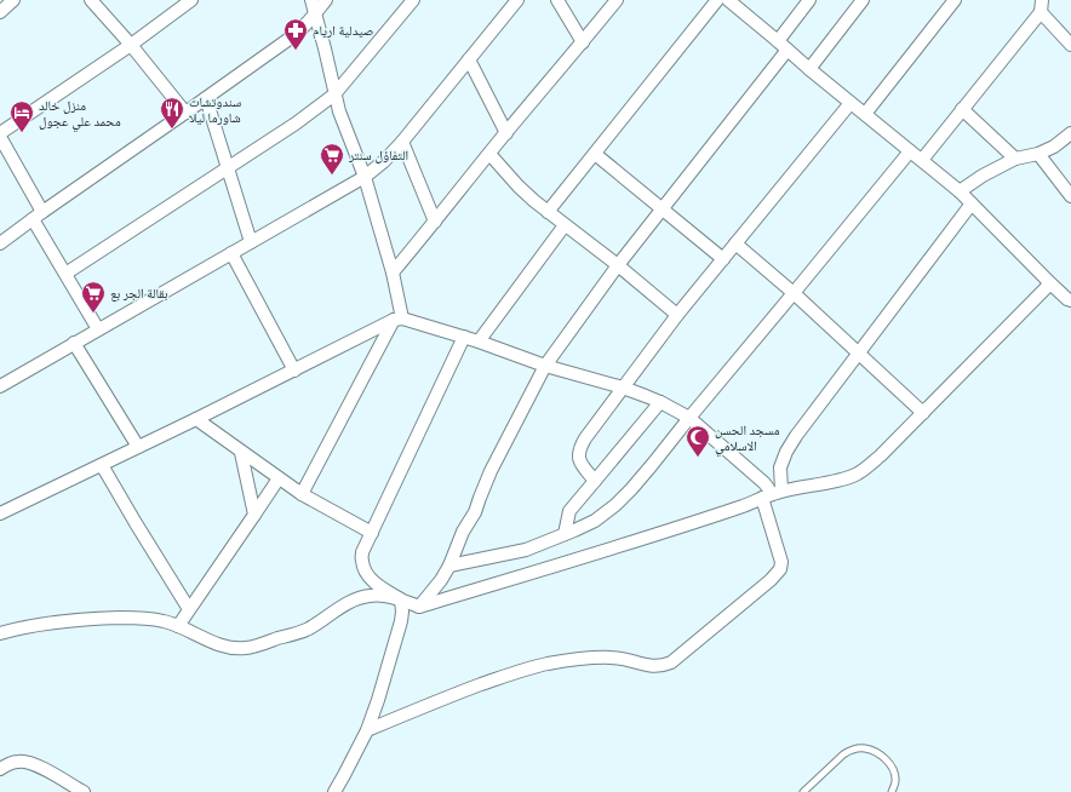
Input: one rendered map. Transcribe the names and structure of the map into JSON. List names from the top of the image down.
{
  "places": {
    "pharmacy": ["صيدلية اريام"],
    "restaurant": ["سندوتشات شاورما ليلا"],
    "hotel": ["منزل خالد محمد علي عجول"],
    "supermarket": ["التفاؤل سنتر", "بقالة الجر بع"],
    "mosque": ["مسجد الحسن الاسلامي"]
  }
}
